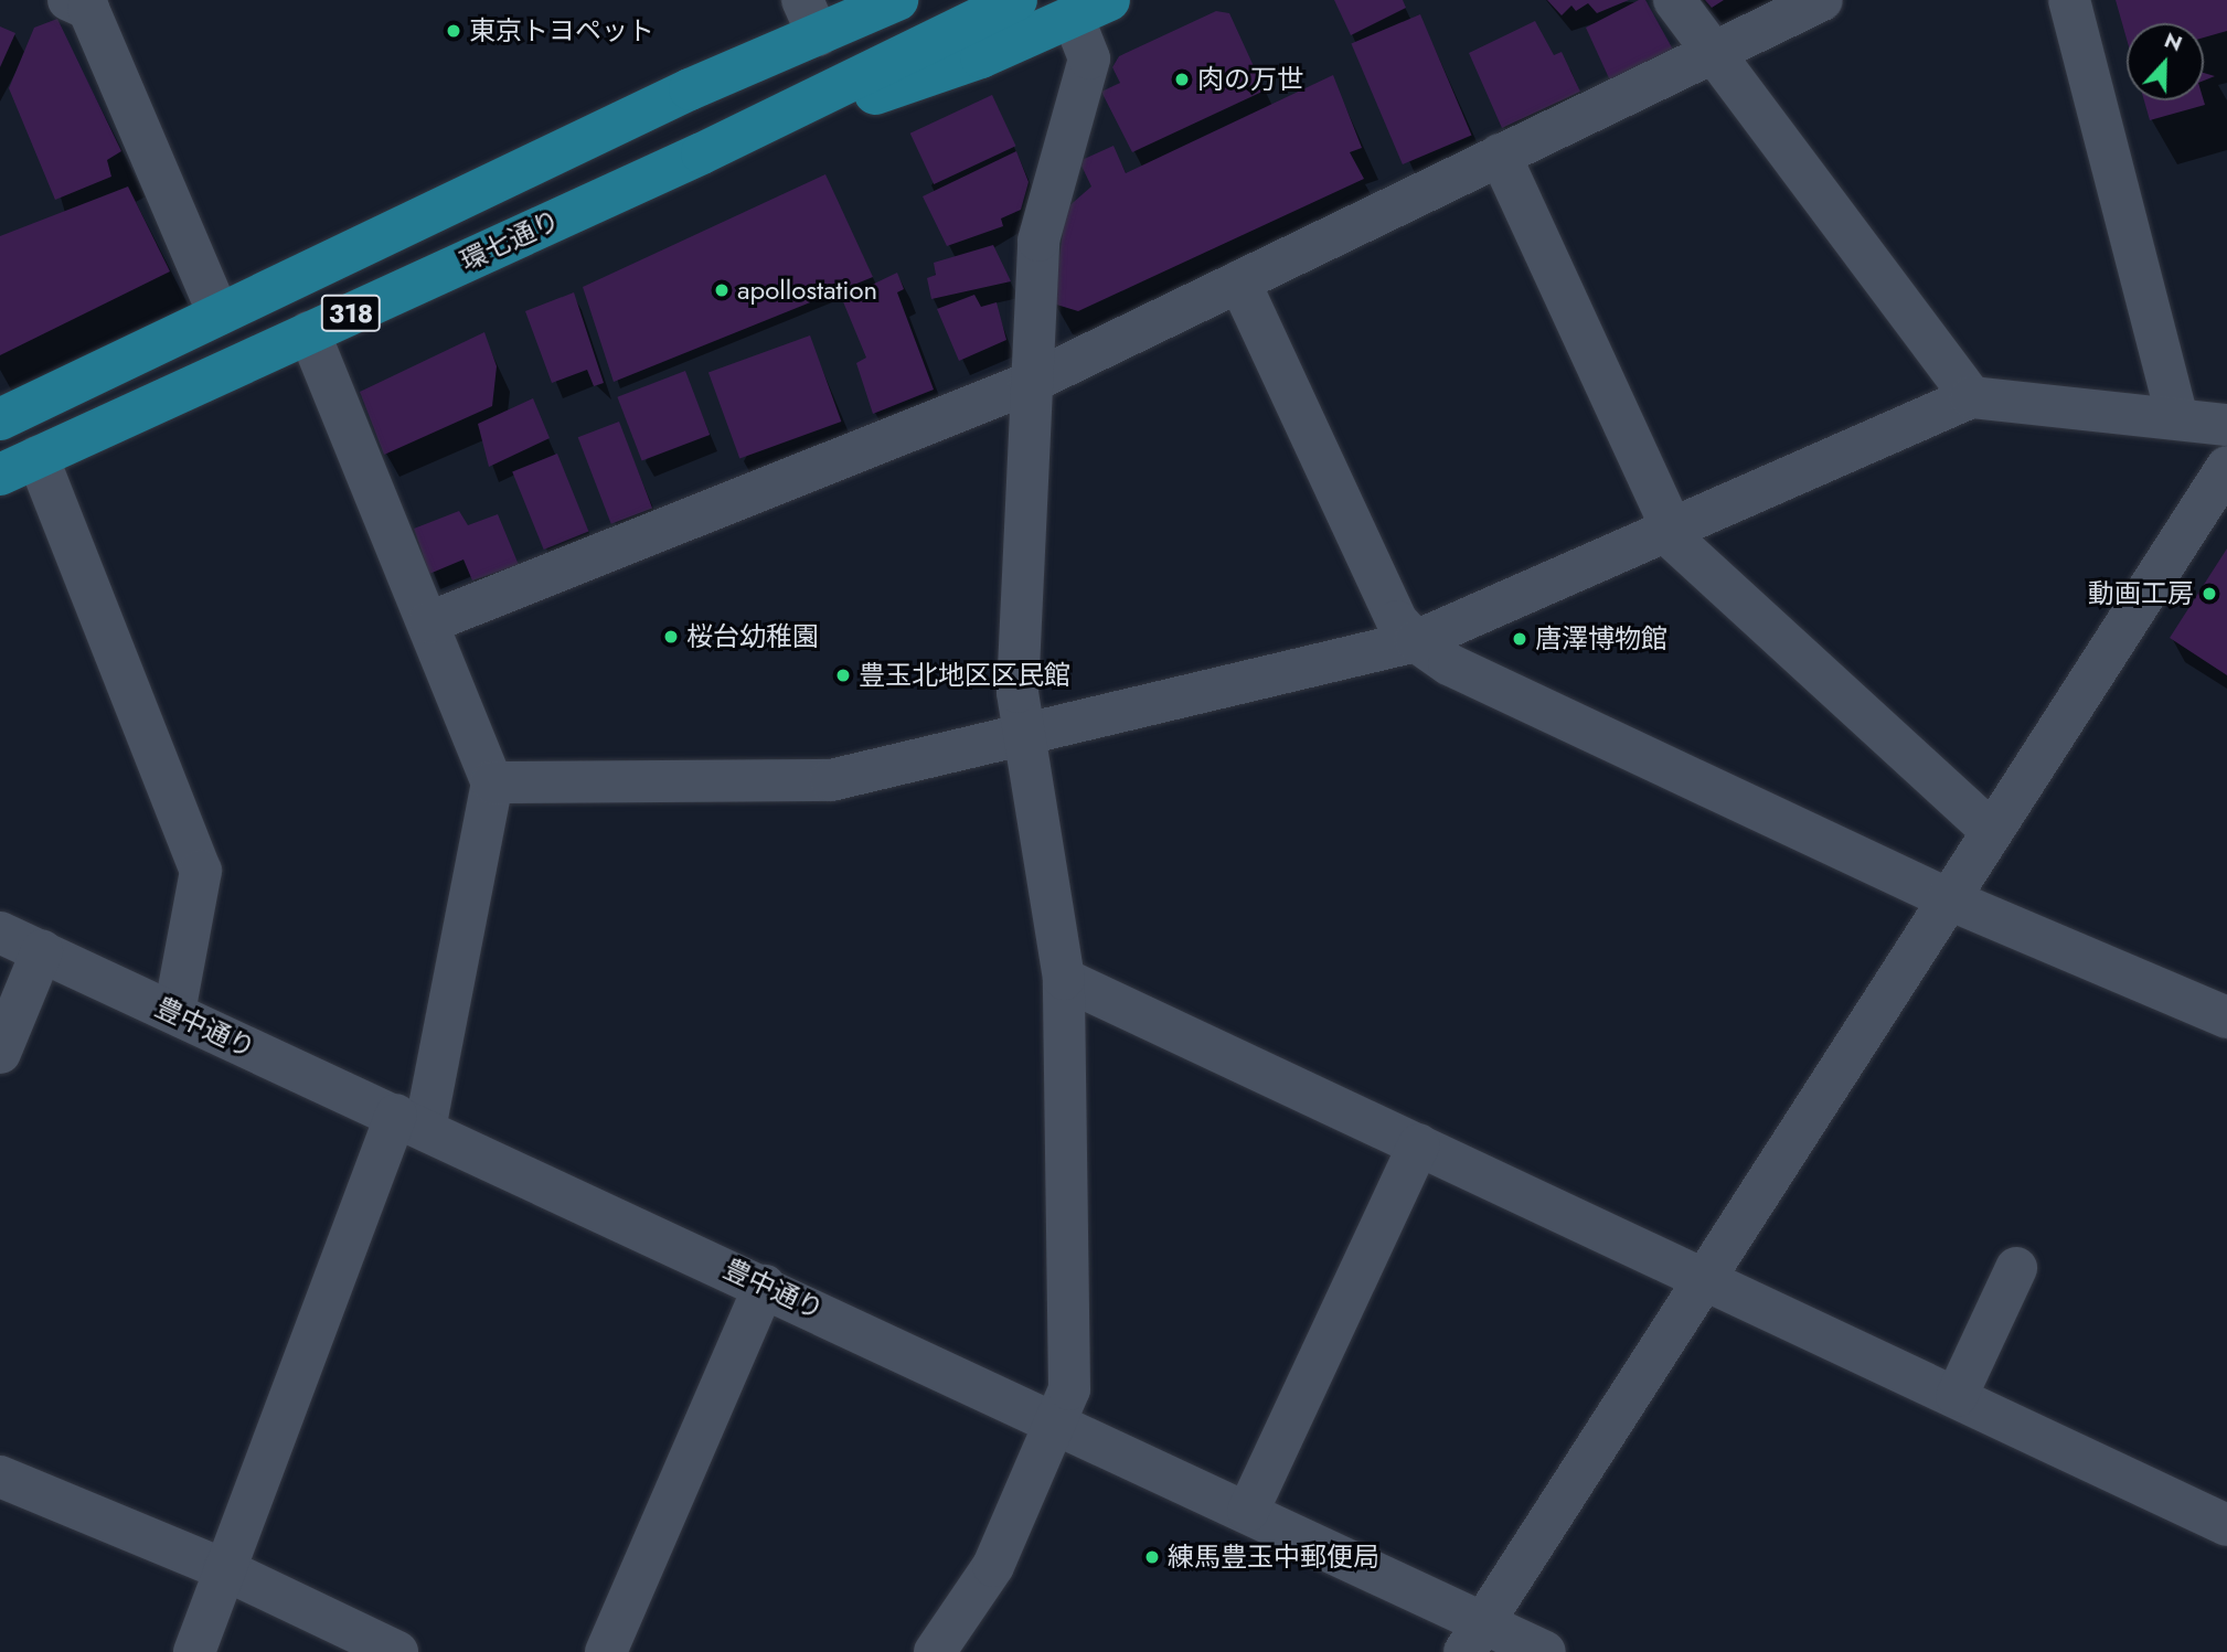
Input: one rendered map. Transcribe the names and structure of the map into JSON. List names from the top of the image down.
{
  "streets": {
    "main road": ["環七通り", "318"],
    "street": ["豊中通り"]
  },
  "places": [
    "東京トヨペット",
    "肉の万世",
    "apollostation",
    "動画工房",
    "桜台幼稚園",
    "唐澤博物館",
    "豊玉北地区区民館",
    "練馬豊玉中郵便局"
  ],
  "north": "top"
}
